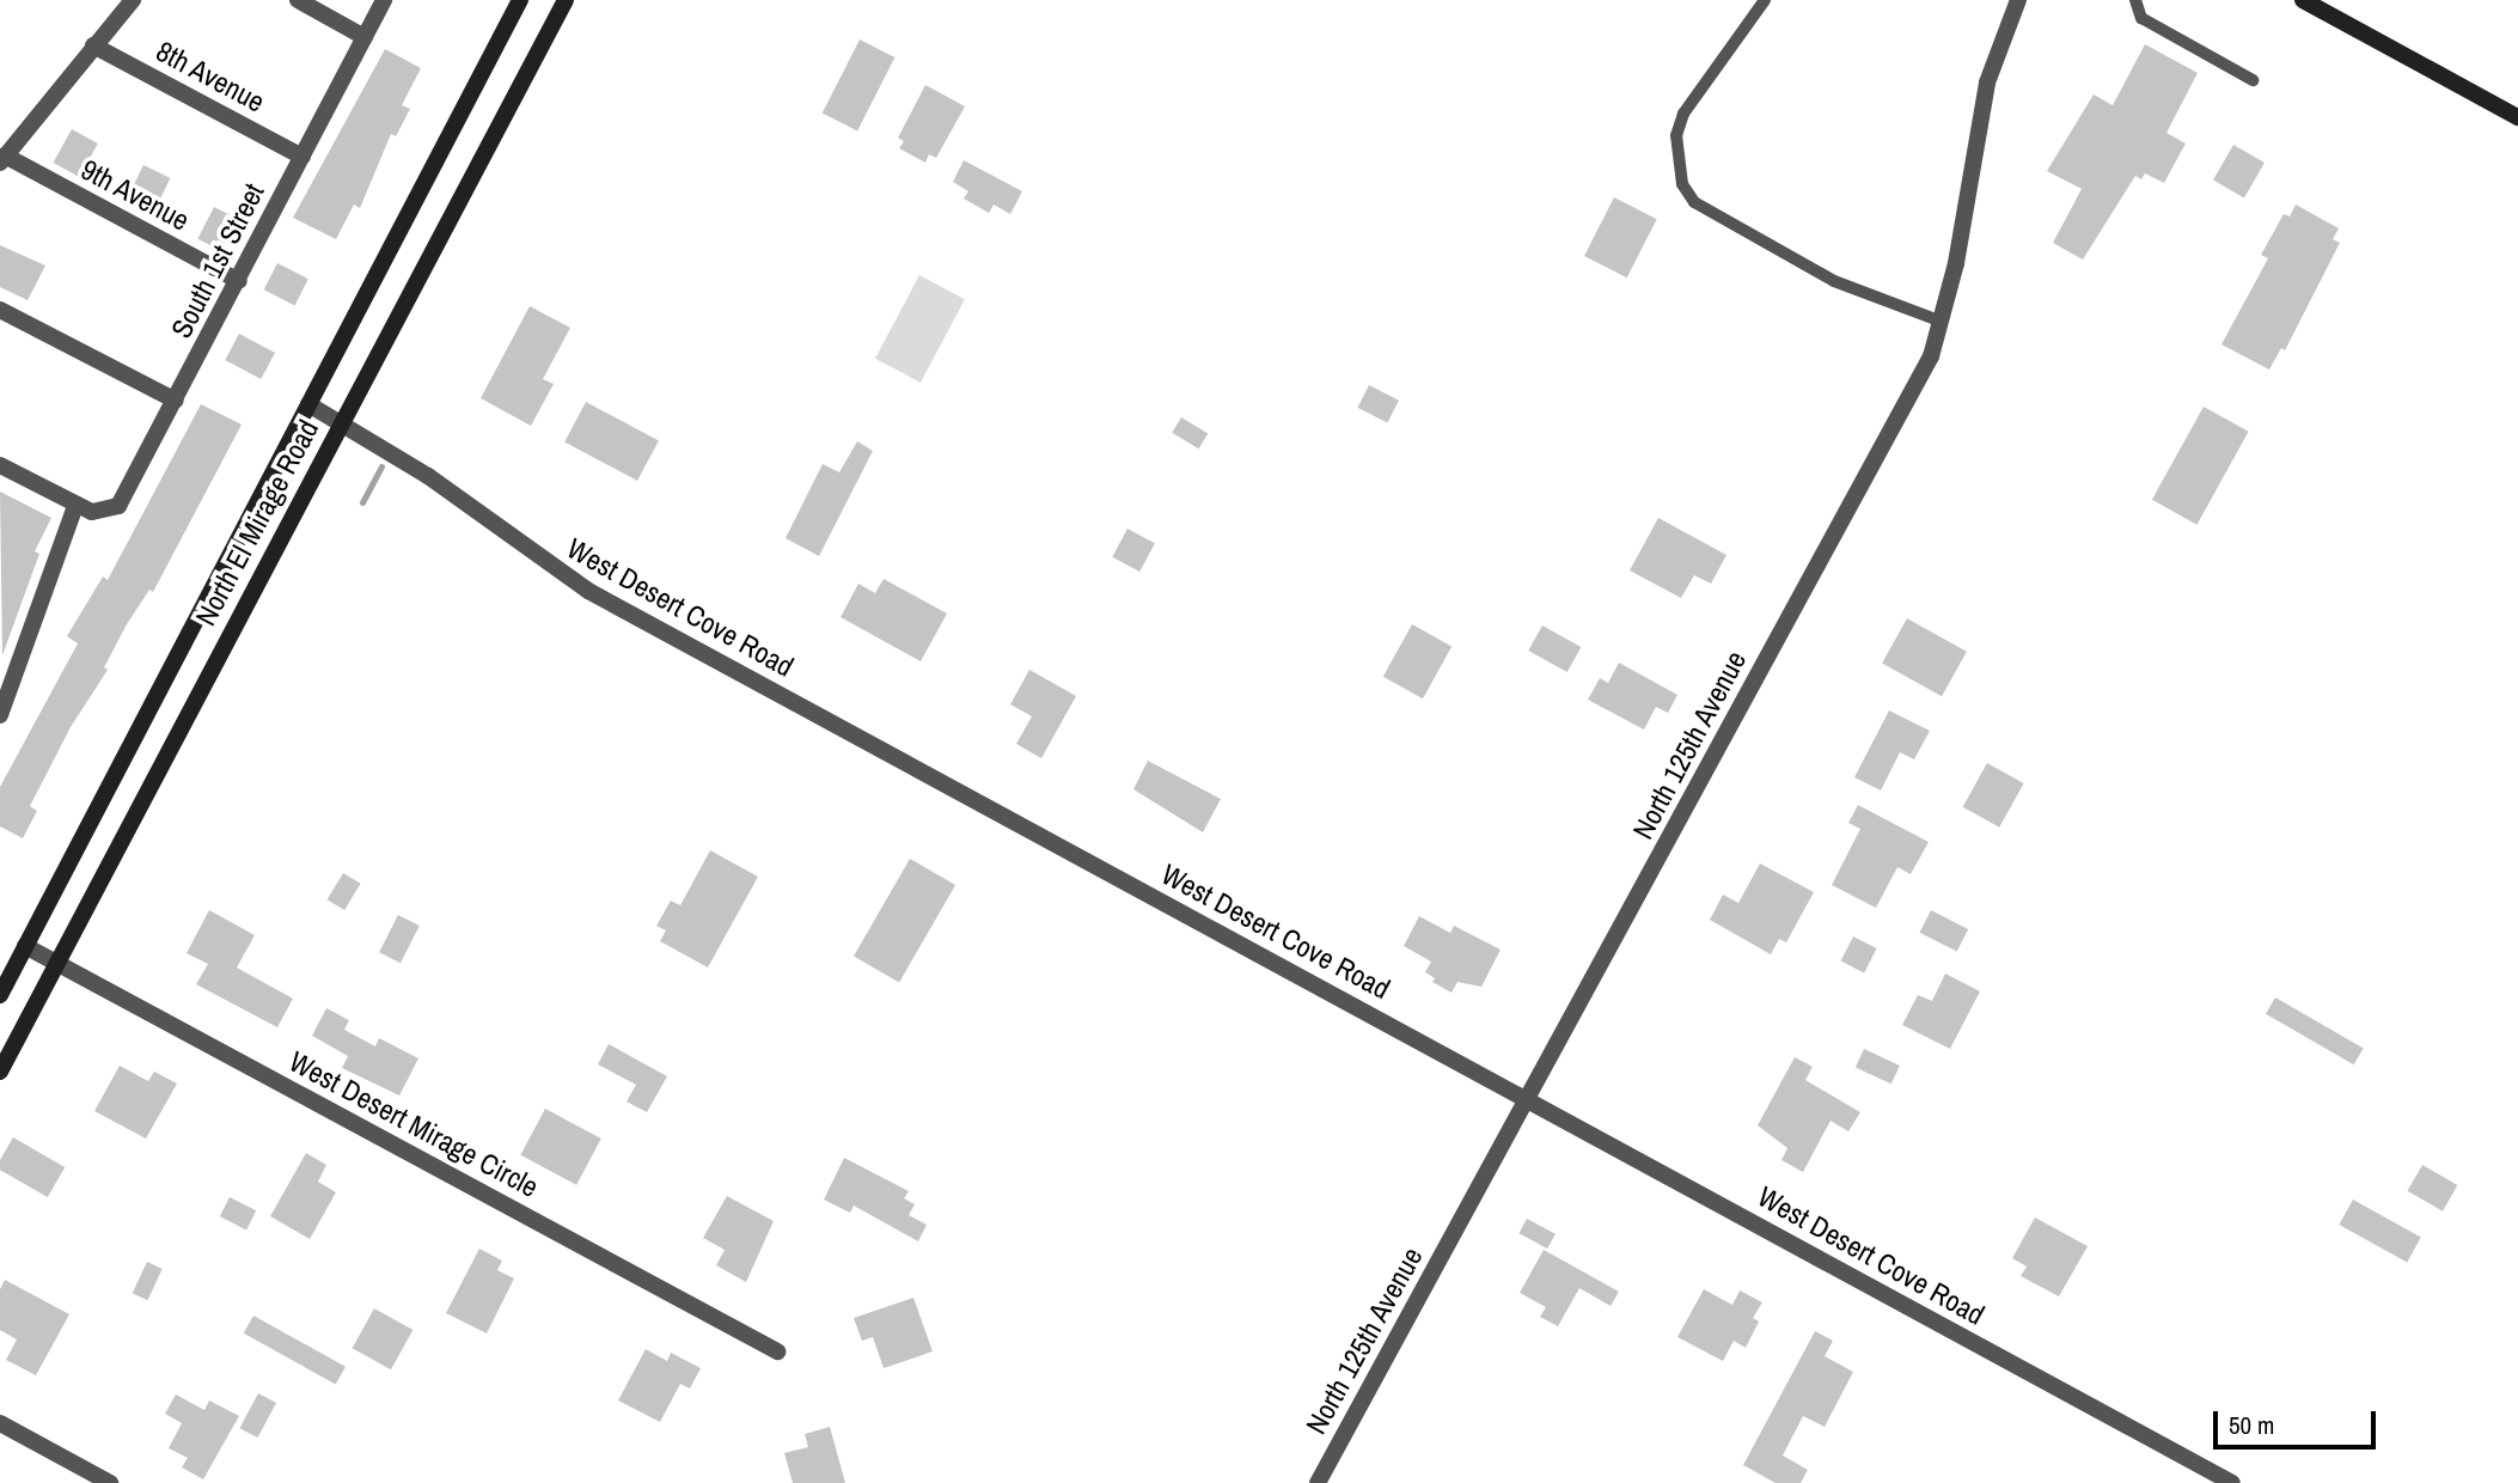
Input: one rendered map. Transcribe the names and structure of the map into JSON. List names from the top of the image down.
{
  "streets": {
    "main road": ["North El Mirage Road"],
    "street": [
      "8th Avenue",
      "9th Avenue",
      "South 1st Street",
      "West Desert Cove Road",
      "North 125th Avenue",
      "West Desert Mirage Circle"
    ]
  },
  "crossings": [
    ["8th Avenue", "South 1st Street"],
    ["9th Avenue", "South 1st Street"],
    ["North El Mirage Road", "West Desert Cove Road"],
    ["North El Mirage Road", "West Desert Mirage Circle"],
    ["West Desert Cove Road", "North 125th Avenue"]
  ],
  "scale_bar": "50 m"
}
